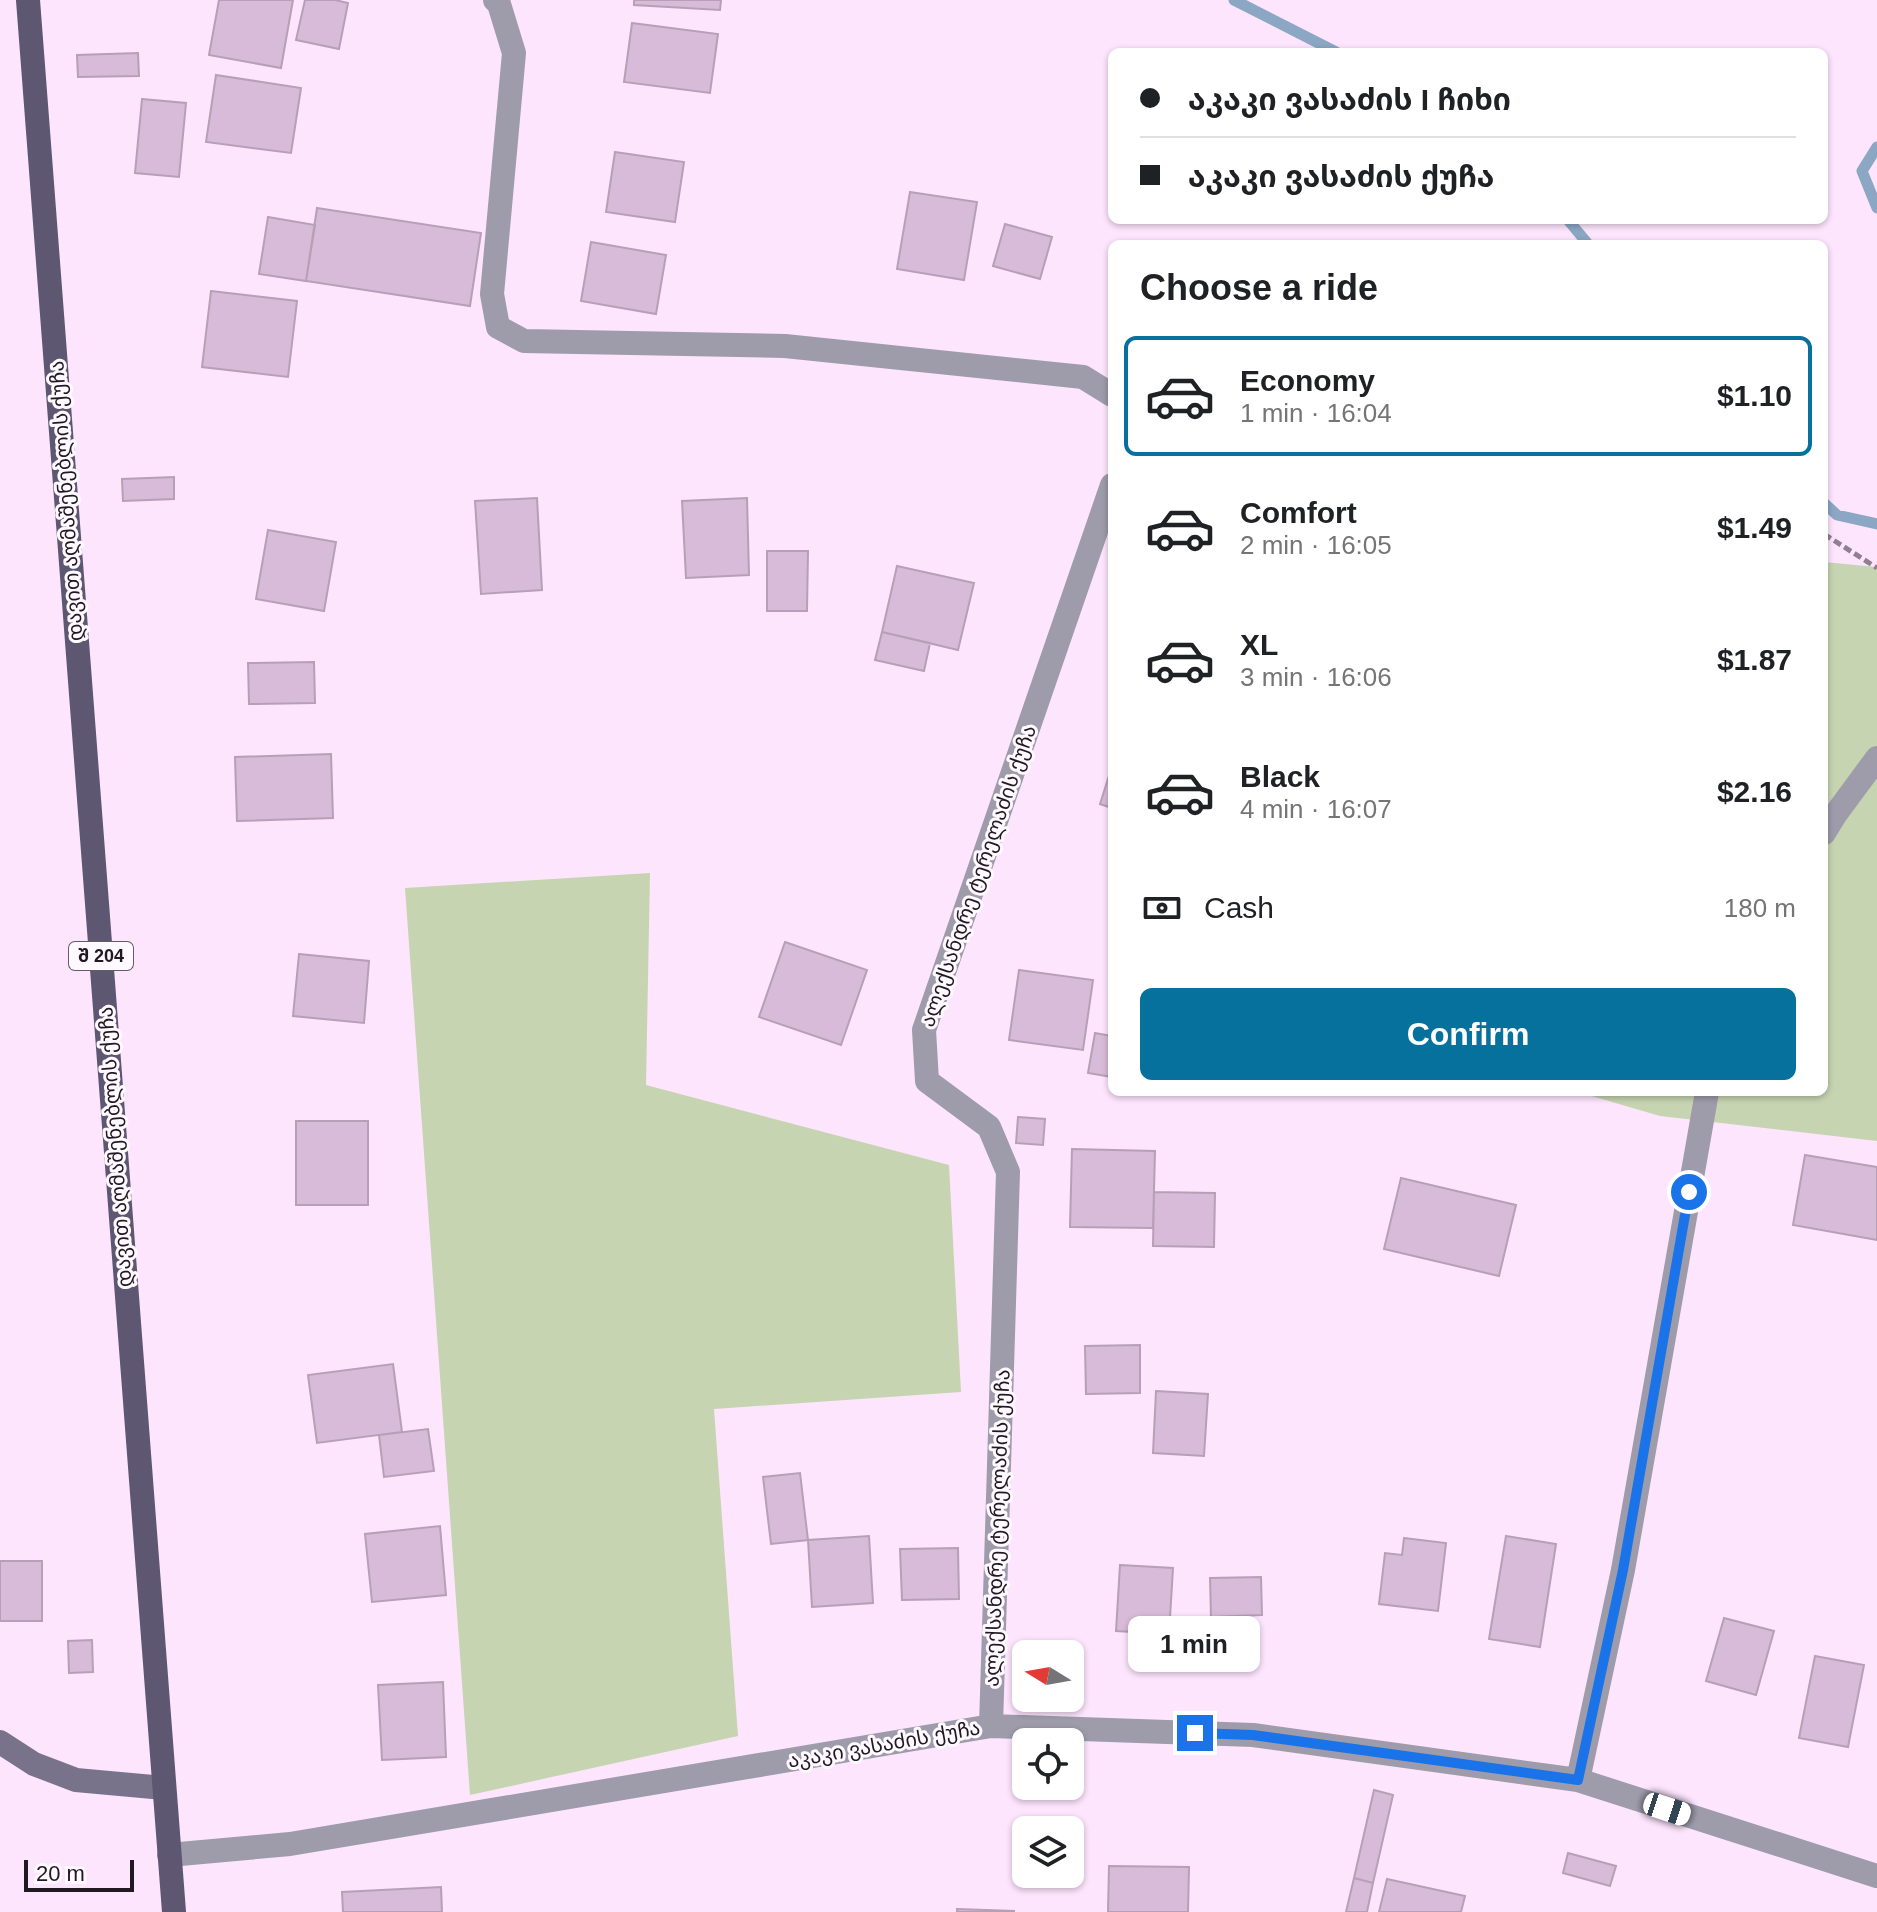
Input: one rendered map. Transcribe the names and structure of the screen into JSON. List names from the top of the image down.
{
  "streets": {
    "main road": ["დავით აღმაშენებლის ქუჩა", "შ 204"],
    "street": ["ალექსანდრე ტერელაძის ქუჩა", "აკაკი ვასაძის ქუჩა"]
  },
  "crossings": [
    ["დავით აღმაშენებლის ქუჩა", "აკაკი ვასაძის ქუჩა"],
    ["ალექსანდრე ტერელაძის ქუჩა", "აკაკი ვასაძის ქუჩა"]
  ],
  "scale_bar": "20 m",
  "north": "left",
  "page": {
    "banner": ["აკაკი ვასაძის I ჩიხი", "აკაკი ვასაძის ქუჩა"],
    "heading": "Choose a ride",
    "list": [
      {
        "name": "Economy",
        "note": "1 min · 16:04",
        "value": "$1.10"
      },
      {
        "name": "Comfort",
        "note": "2 min · 16:05",
        "value": "$1.49"
      },
      {
        "name": "XL",
        "note": "3 min · 16:06",
        "value": "$1.87"
      },
      {
        "name": "Black",
        "note": "4 min · 16:07",
        "value": "$2.16"
      }
    ],
    "pay": ["Cash", "180 m"],
    "buttons": "Confirm",
    "bubble": "1 min",
    "scale": "20 m"
  }
}
